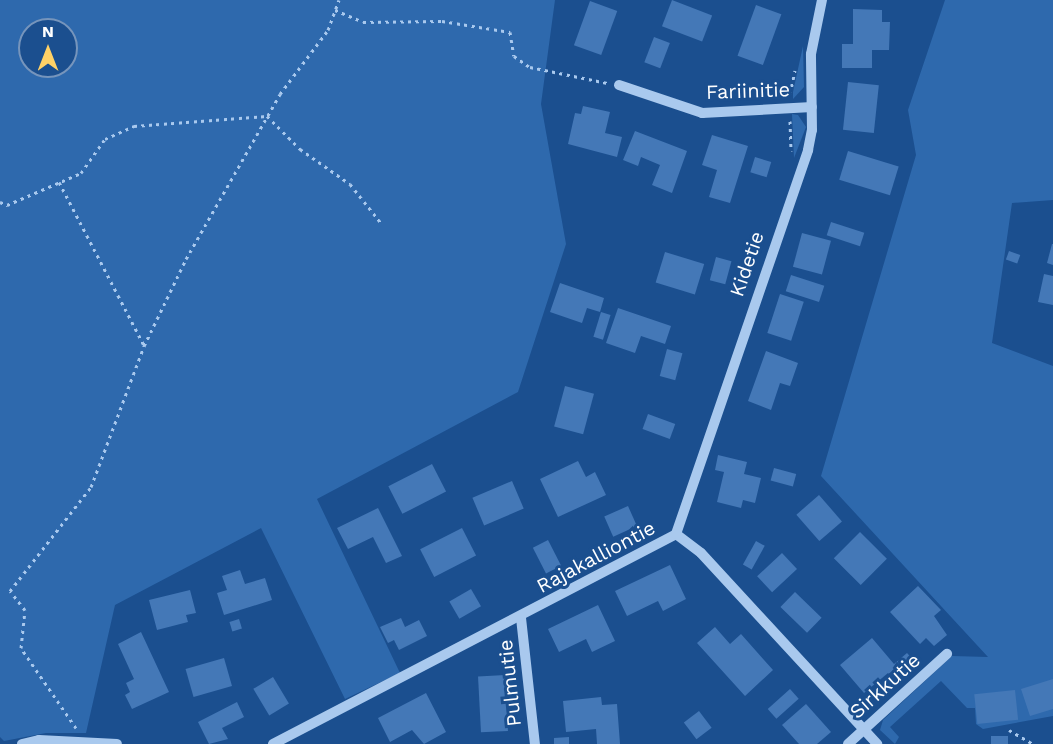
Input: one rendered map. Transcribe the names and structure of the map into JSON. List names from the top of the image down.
{
  "streets": {
    "street": [
      "Fariinitie",
      "Kidetie",
      "Rajakalliontie",
      "Pulmutie",
      "Sirkkutie"
    ]
  },
  "crossings": [
    ["Fariinitie", "Kidetie"],
    ["Kidetie", "Rajakalliontie"],
    ["Rajakalliontie", "Pulmutie"],
    ["Rajakalliontie", "Sirkkutie"]
  ],
  "north": "top"
}
